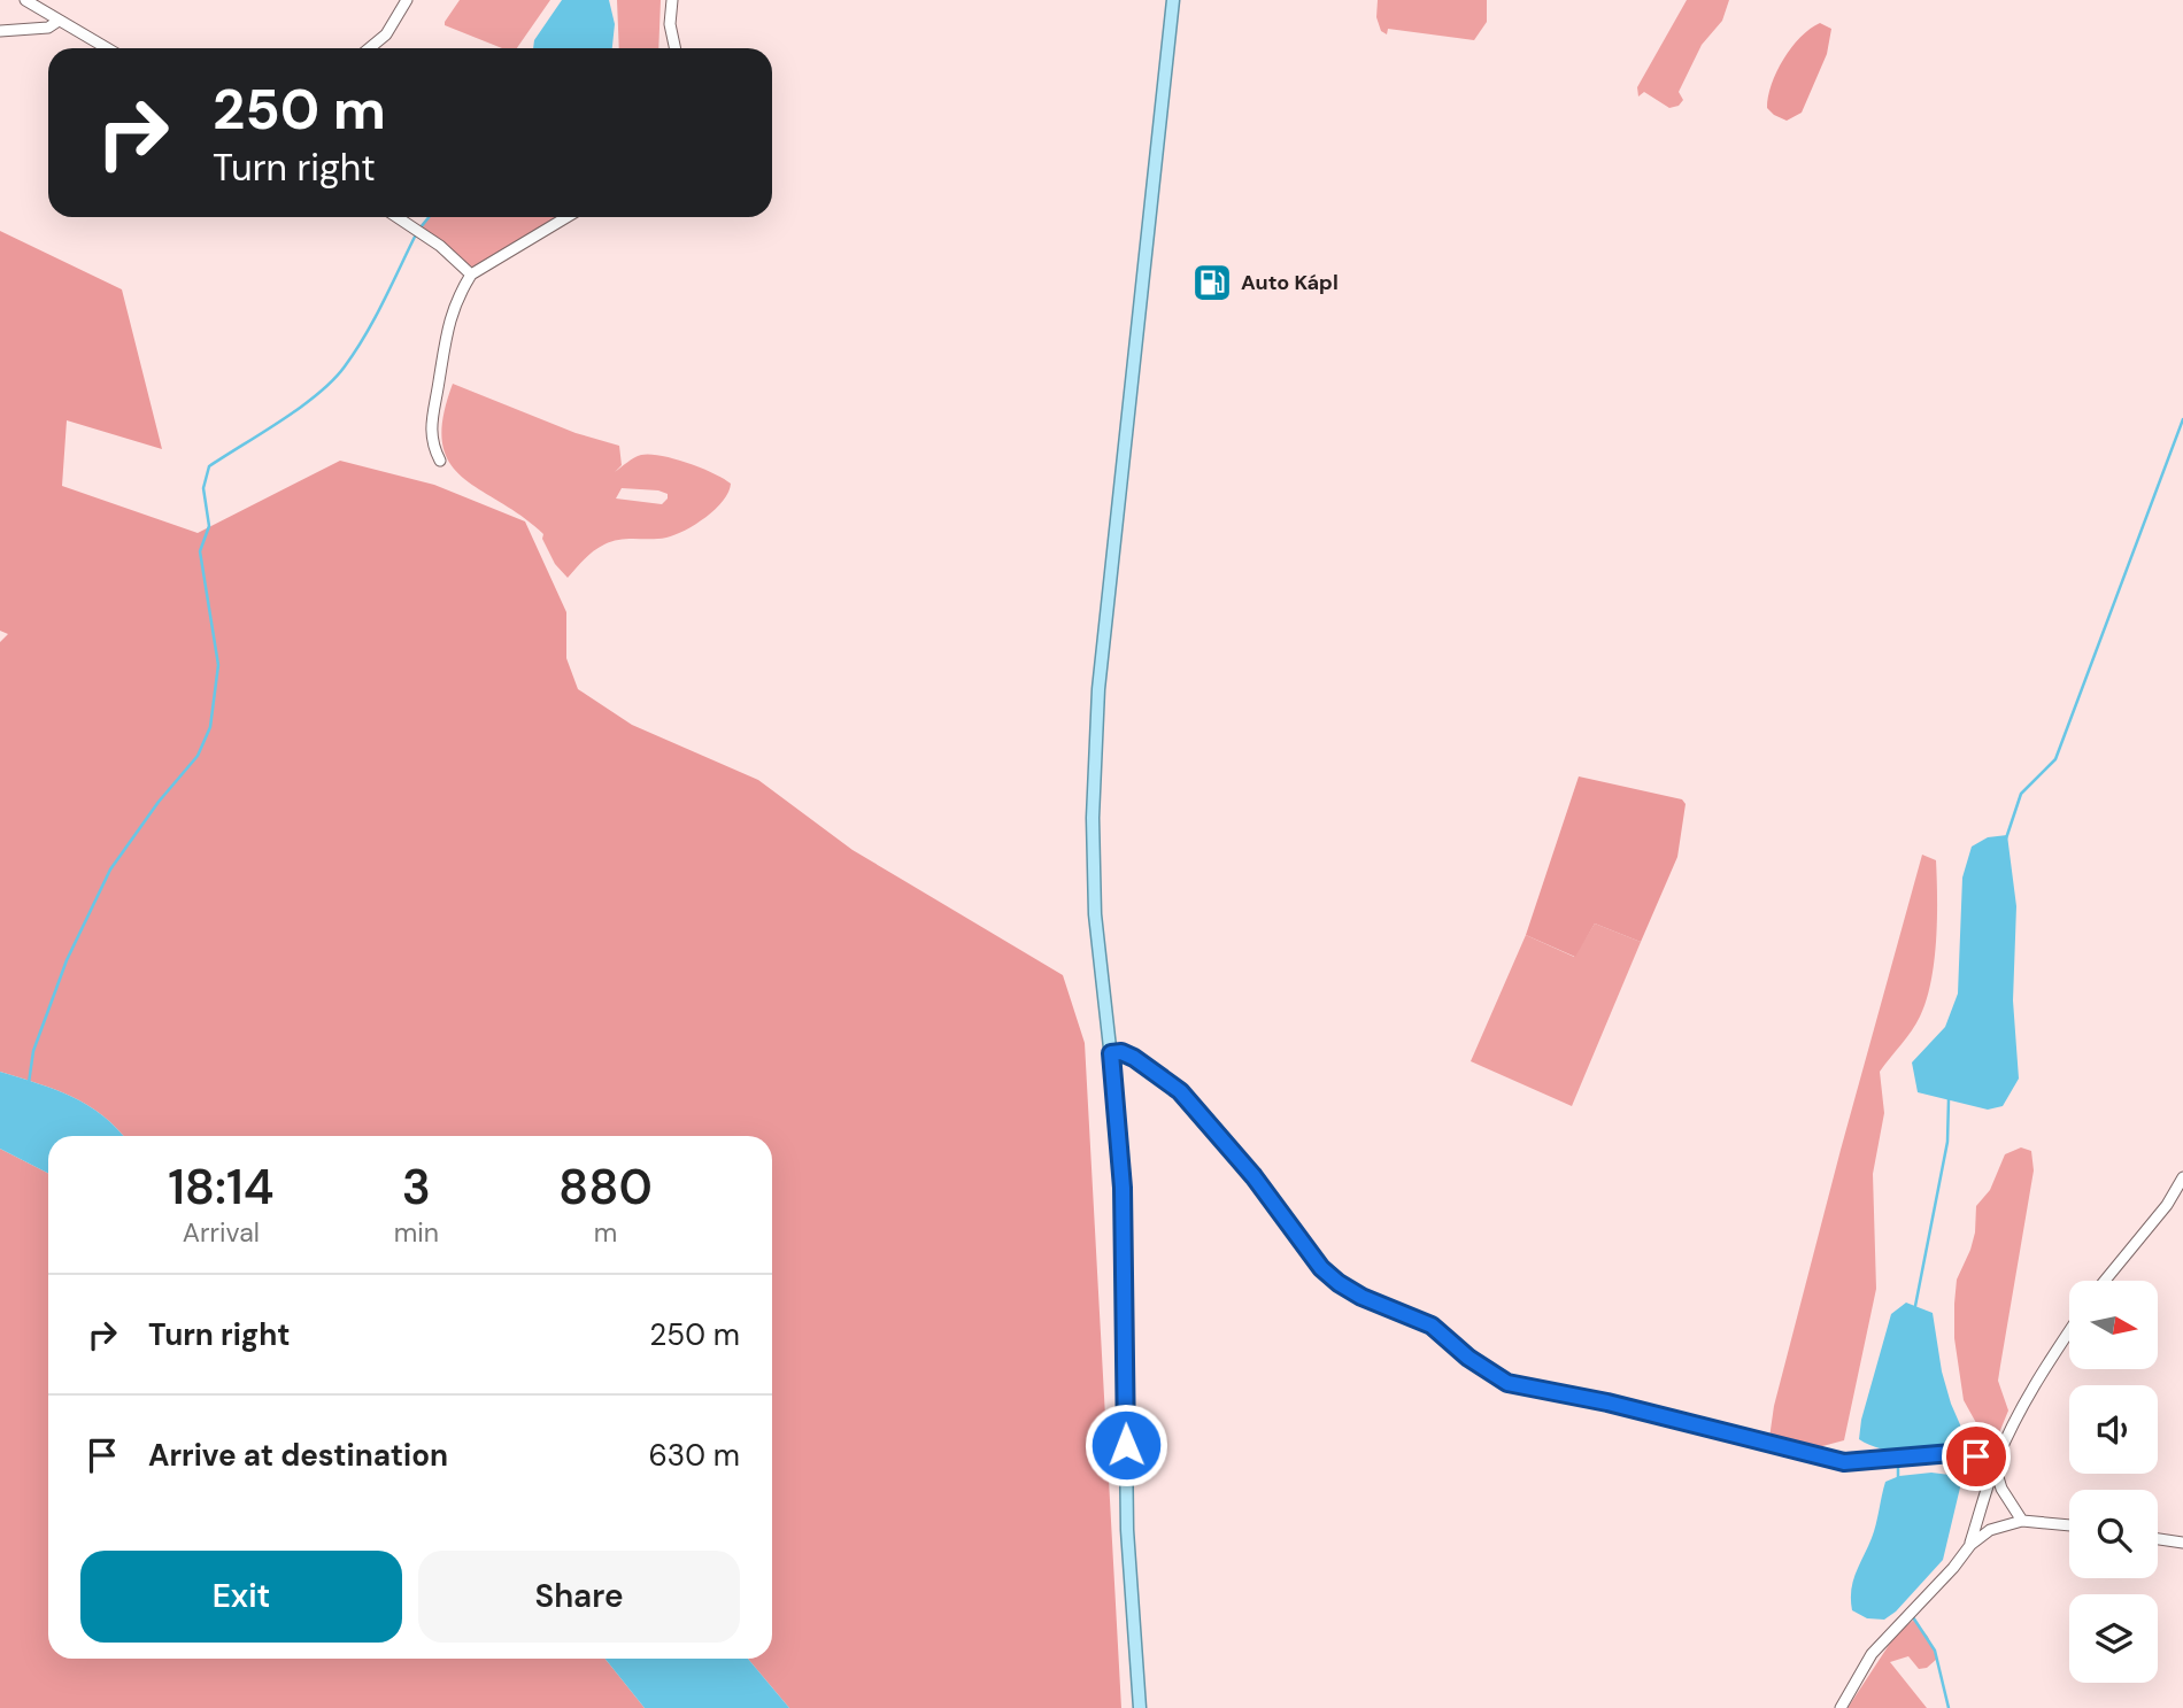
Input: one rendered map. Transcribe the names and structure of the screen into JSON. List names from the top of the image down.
{
  "places": {
    "fuel station": ["Auto Kápl"]
  },
  "north": "right",
  "page": {
    "turn": ["250 m", "Turn right"],
    "eta": [
      "18:14",
      "Arrival",
      "3",
      "min",
      "880",
      "m"
    ],
    "list": [
      {
        "name": "Turn right",
        "value": "250 m"
      },
      {
        "name": "Arrive at destination",
        "value": "630 m"
      }
    ],
    "buttons": ["Exit", "Share"]
  }
}
